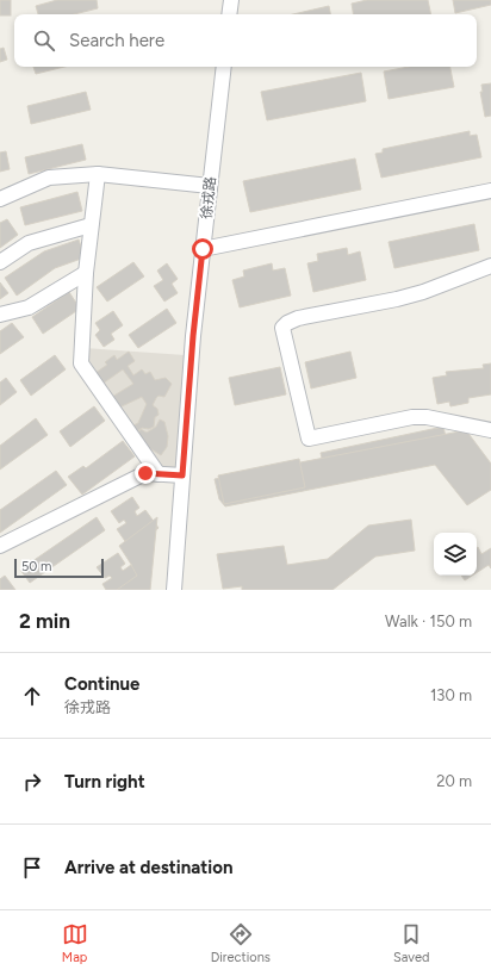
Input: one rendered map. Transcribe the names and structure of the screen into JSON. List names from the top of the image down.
{
  "streets": {
    "street": ["徐戎路"]
  },
  "scale_bar": "50 m",
  "page": {
    "search": "Search here",
    "scale": "50 m",
    "heading": ["2 min", "Walk · 150 m"],
    "list": [
      ["Continue", "徐戎路", "130 m"],
      ["Turn right", "20 m"],
      "Arrive at destination"
    ],
    "nav": ["Map", "Directions", "Saved"]
  }
}
